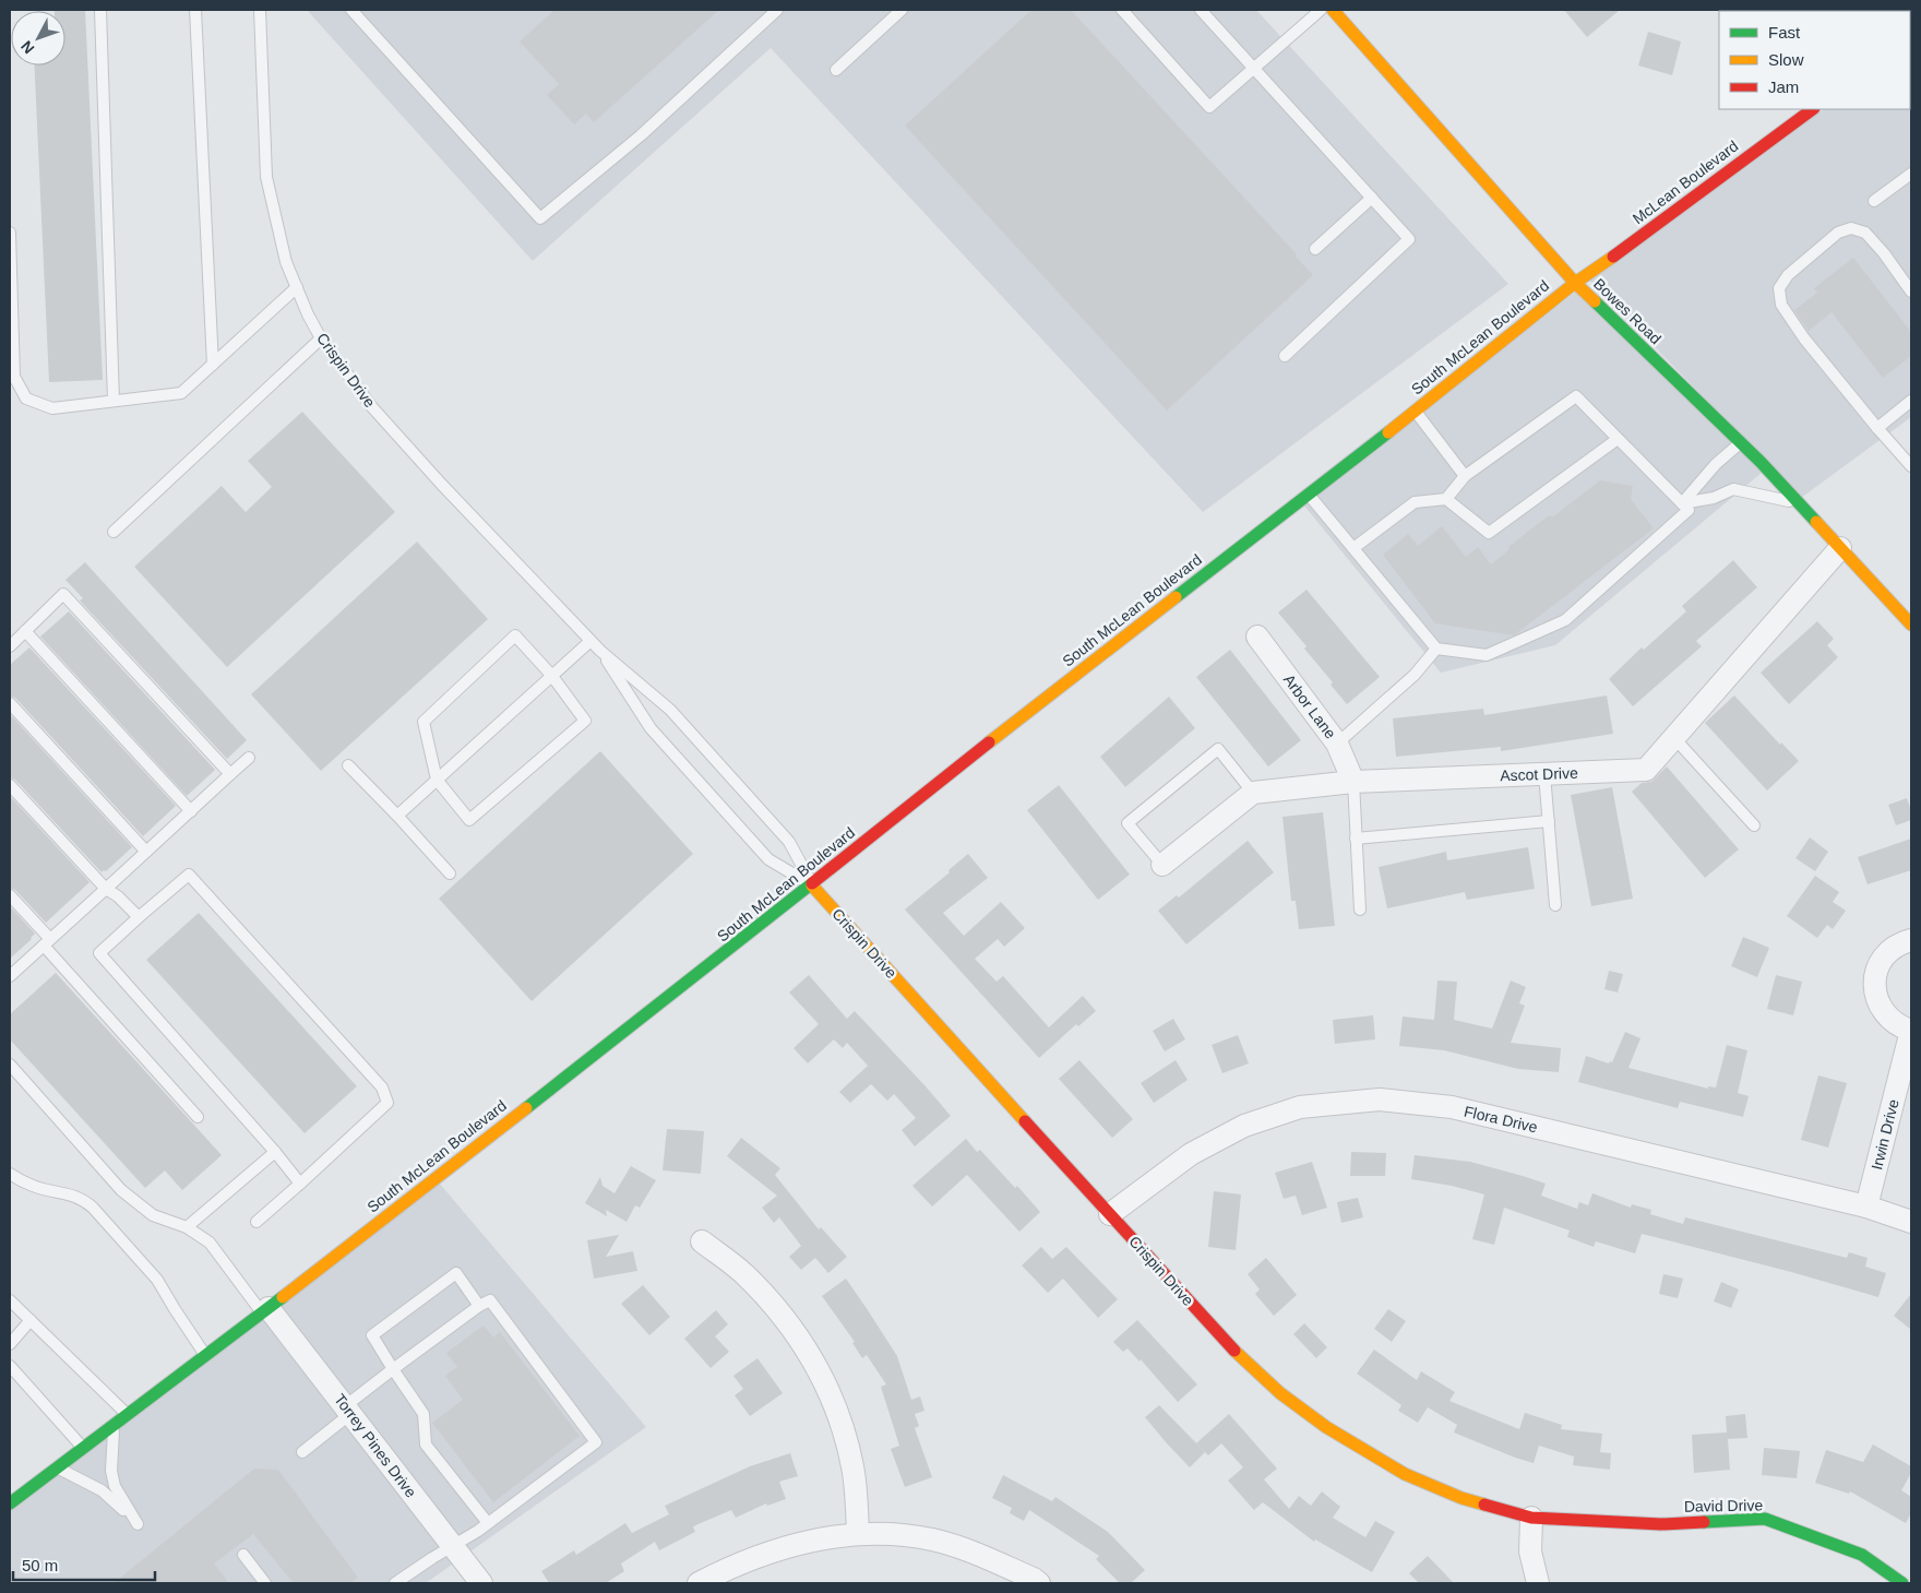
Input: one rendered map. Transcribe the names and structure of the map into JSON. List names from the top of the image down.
{
  "streets": {
    "main road": [
      "McLean Boulevard",
      "Bowes Road",
      "South McLean Boulevard",
      "Crispin Drive",
      "David Drive"
    ],
    "street": [
      "Arbor Lane",
      "Ascot Drive",
      "Flora Drive",
      "Irwin Drive",
      "Torrey Pines Drive"
    ]
  },
  "crossings": [
    ["McLean Boulevard", "Bowes Road"],
    ["McLean Boulevard", "South McLean Boulevard"],
    ["Bowes Road", "South McLean Boulevard"],
    ["Bowes Road", "Ascot Drive"],
    ["South McLean Boulevard", "Crispin Drive"],
    ["South McLean Boulevard", "Torrey Pines Drive"],
    ["Crispin Drive", "Flora Drive"],
    ["Crispin Drive", "David Drive"],
    ["Arbor Lane", "Ascot Drive"],
    ["Flora Drive", "Irwin Drive"]
  ],
  "legend": ["Fast", "Slow", "Jam"],
  "scale_bar": "50 m",
  "north": "bottom left"
}
